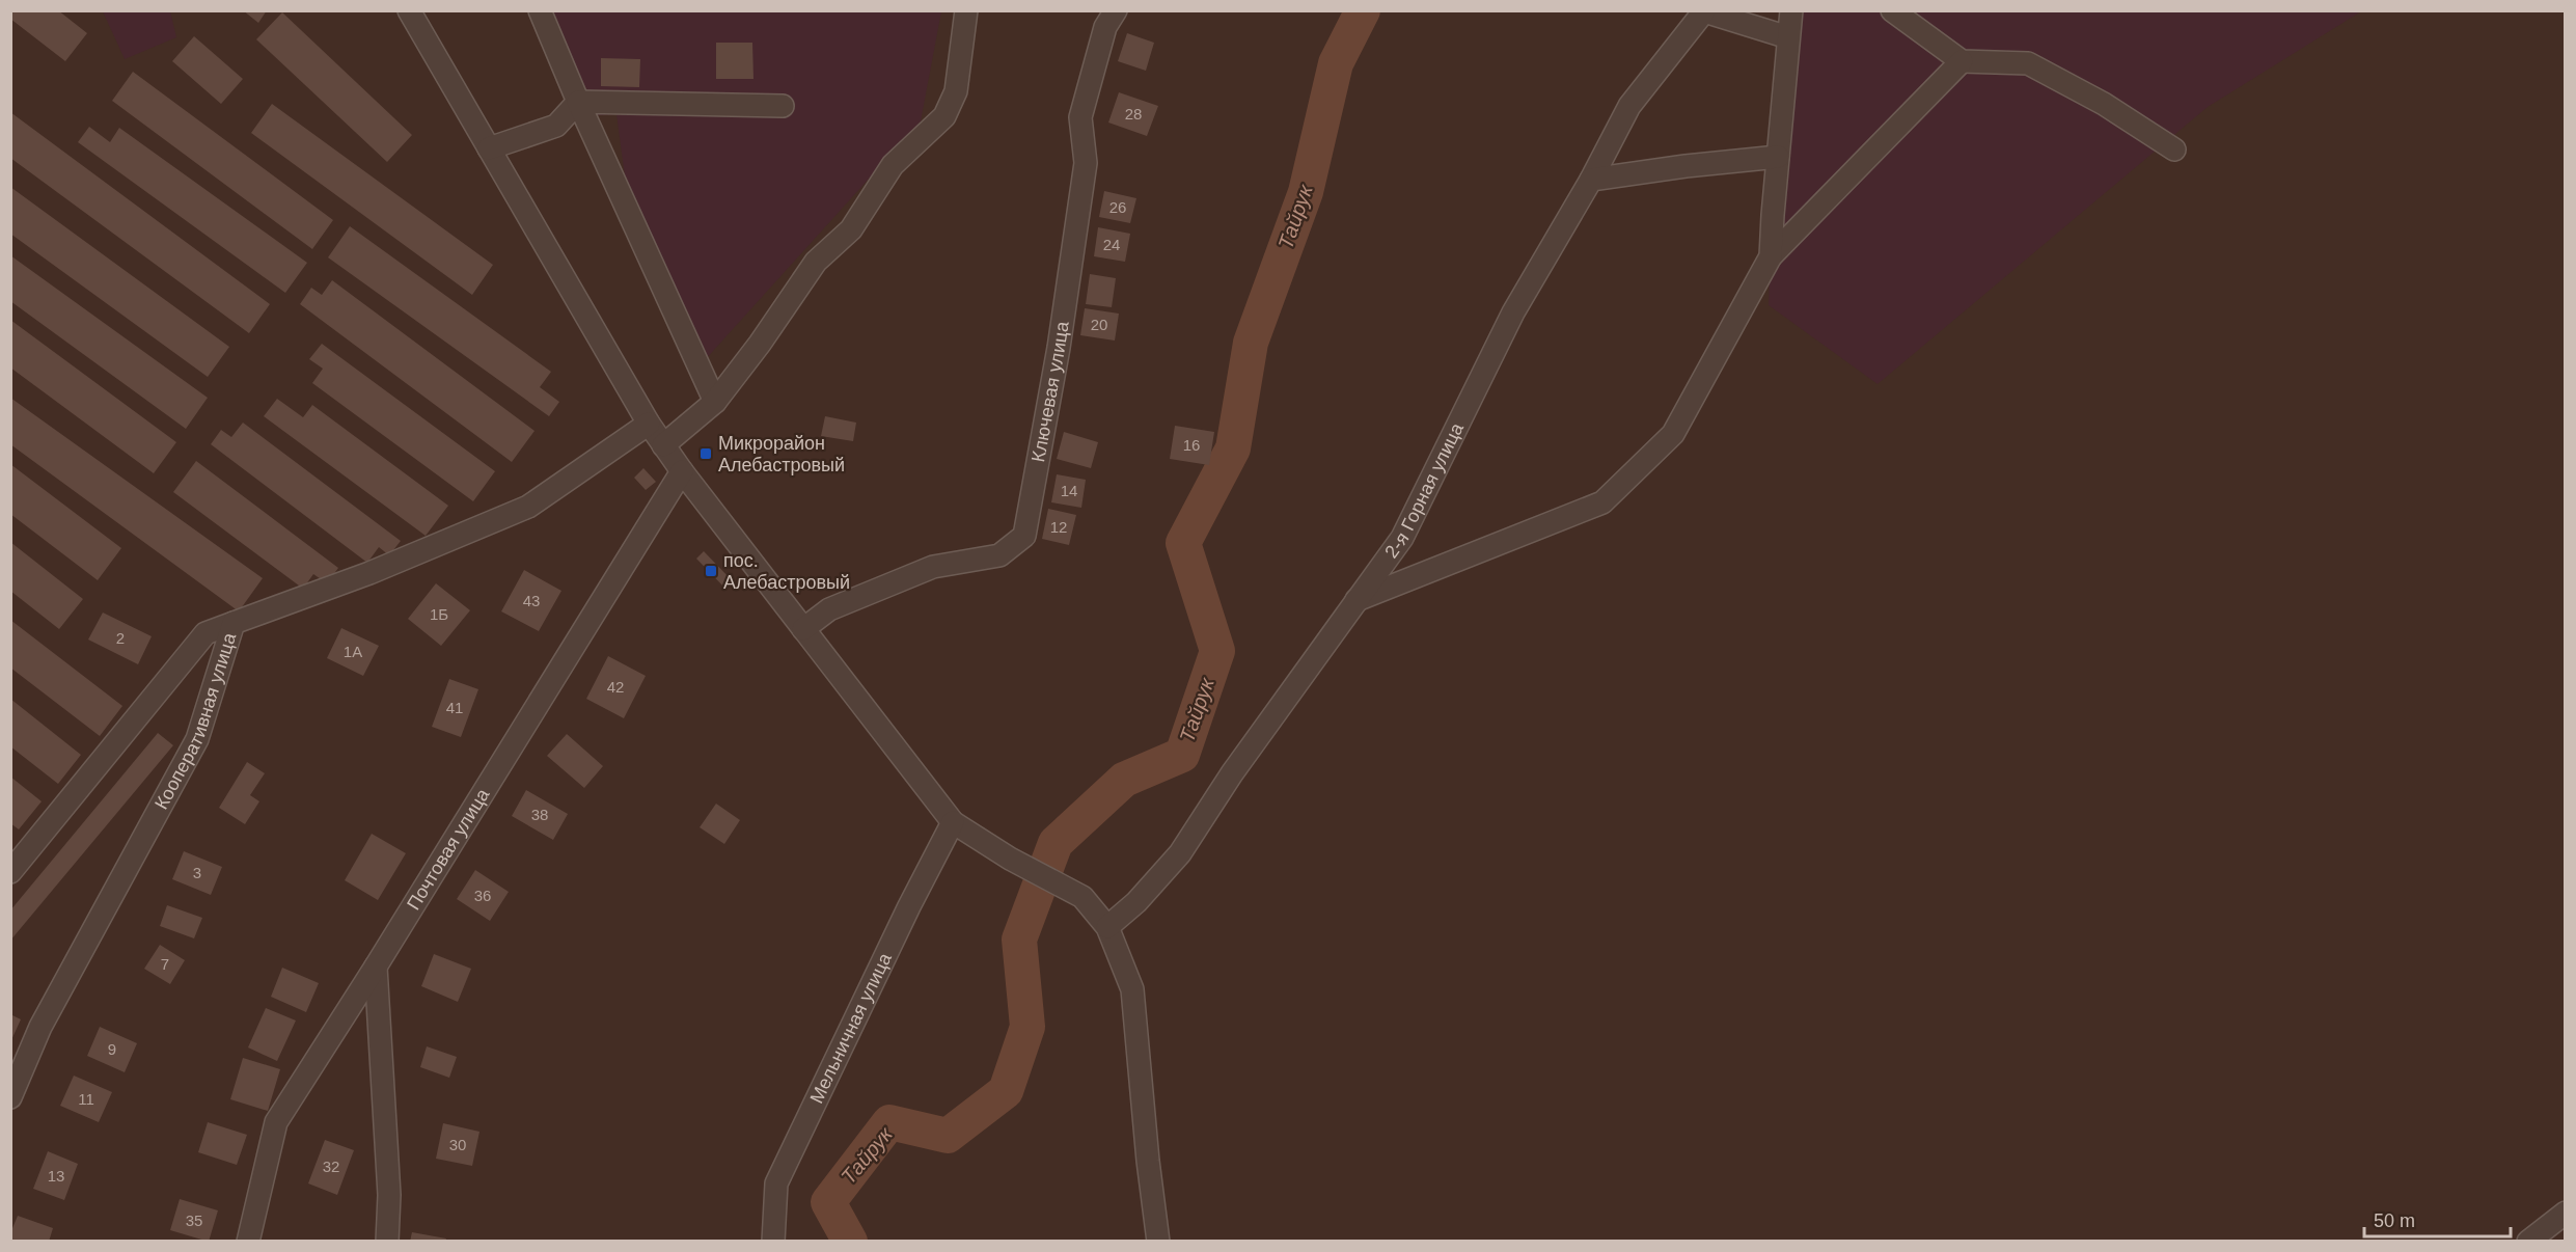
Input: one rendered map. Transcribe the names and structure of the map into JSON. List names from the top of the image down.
{
  "streets": {
    "street": [
      "Ключевая улица",
      "2-я Горная улица",
      "Кооперативная улица",
      "Почтовая улица",
      "Мельничная улица"
    ]
  },
  "water": ["Тайрук"],
  "places": {
    "transit": ["Микрорайон Алебастровый", "пос. Алебастровый"]
  },
  "house_numbers": [
    "28",
    "26",
    "24",
    "20",
    "16",
    "14",
    "12",
    "43",
    "1Б",
    "2",
    "1А",
    "42",
    "41",
    "38",
    "3",
    "36",
    "7",
    "9",
    "11",
    "30",
    "32",
    "13",
    "35"
  ],
  "scale_bar": "50 m"
}
